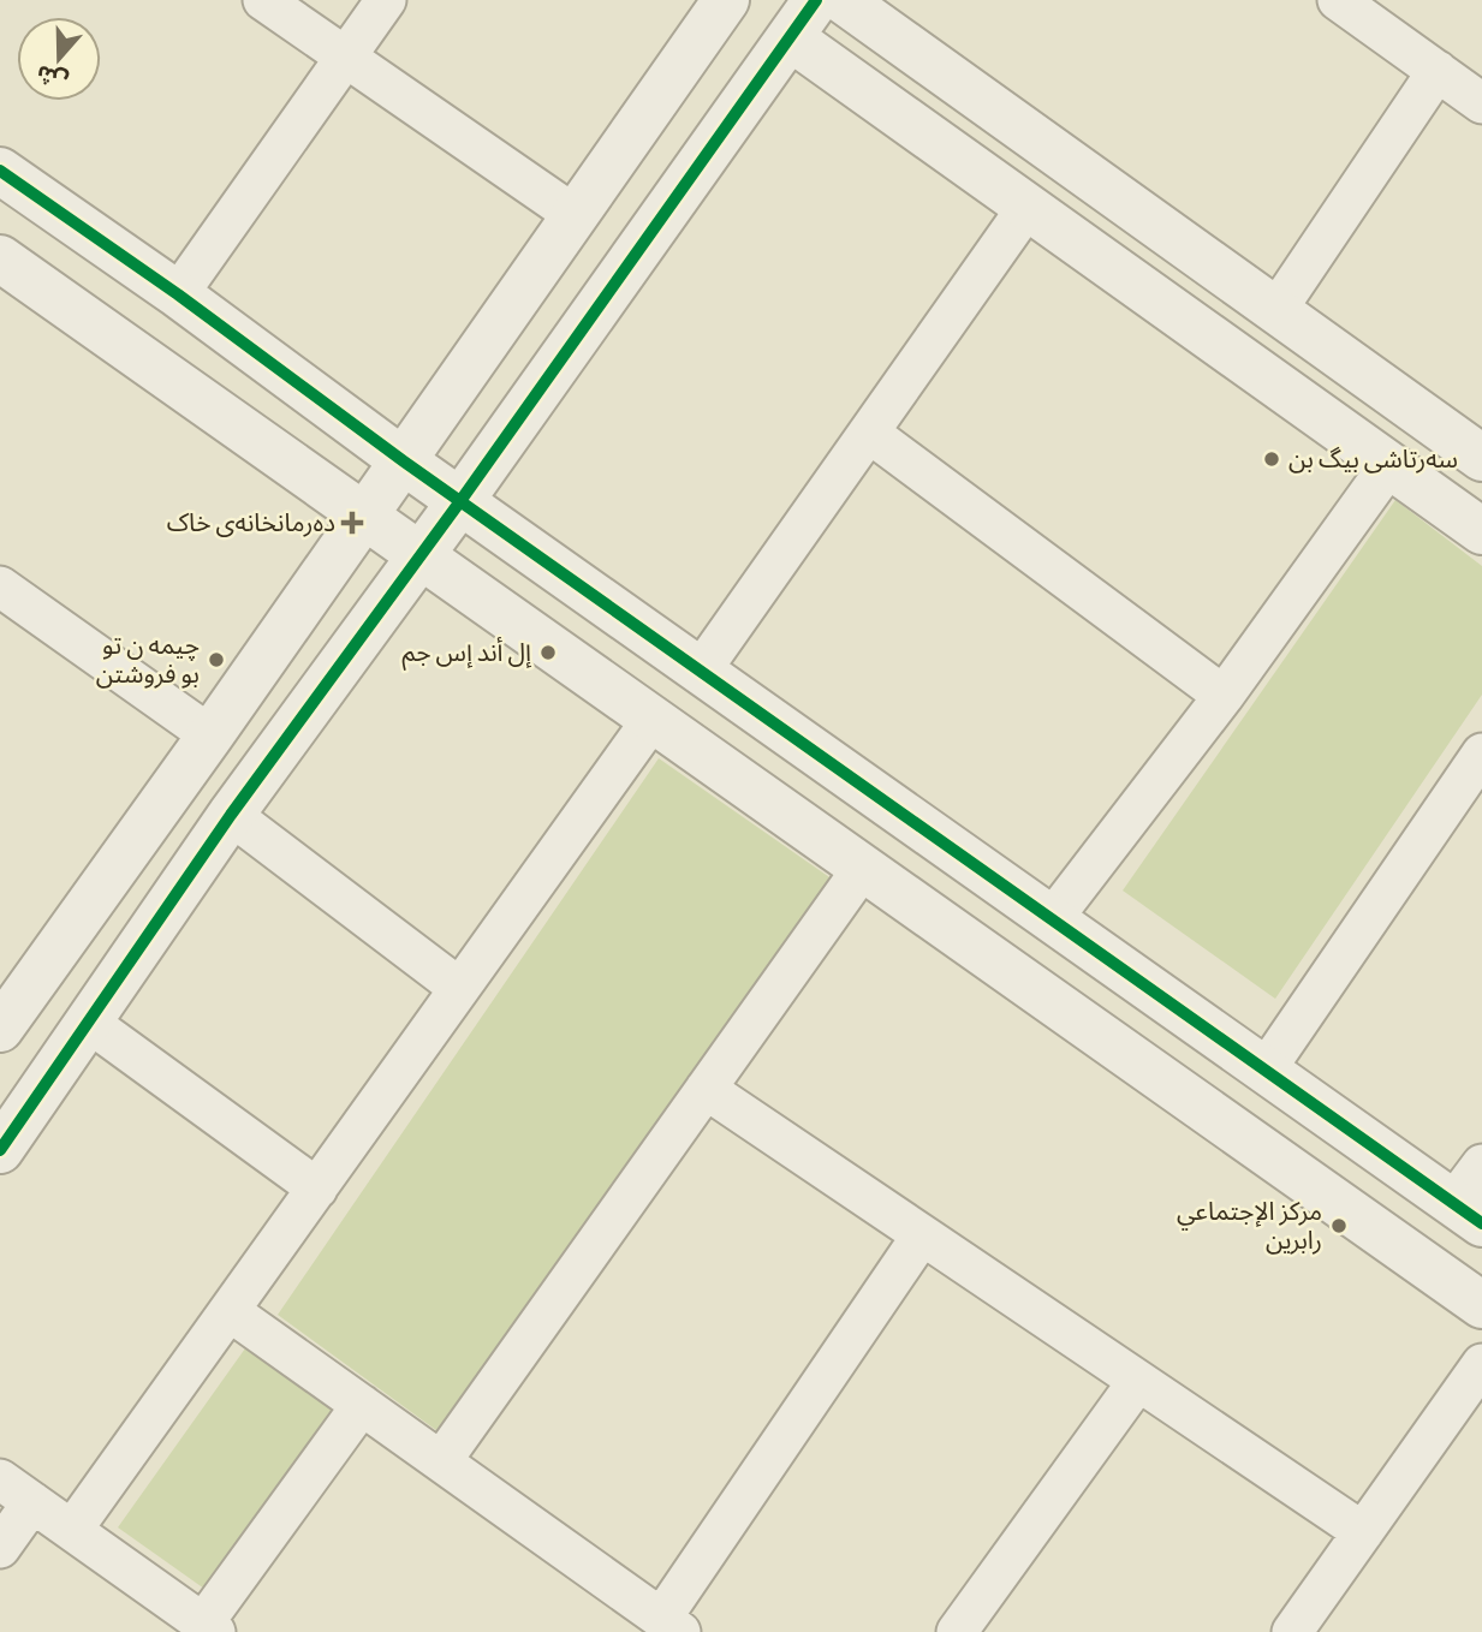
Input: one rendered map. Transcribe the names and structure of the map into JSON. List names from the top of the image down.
{
  "places": {
    "other": [
      "سەرتاشی بیگ بن",
      "إل أند إس جم",
      "چیمه ن تو بو فروشتن",
      "مركز الإجتماعي رابرين"
    ],
    "health": ["دەرمانخانەی خاک"]
  },
  "north": "bottom"
}
